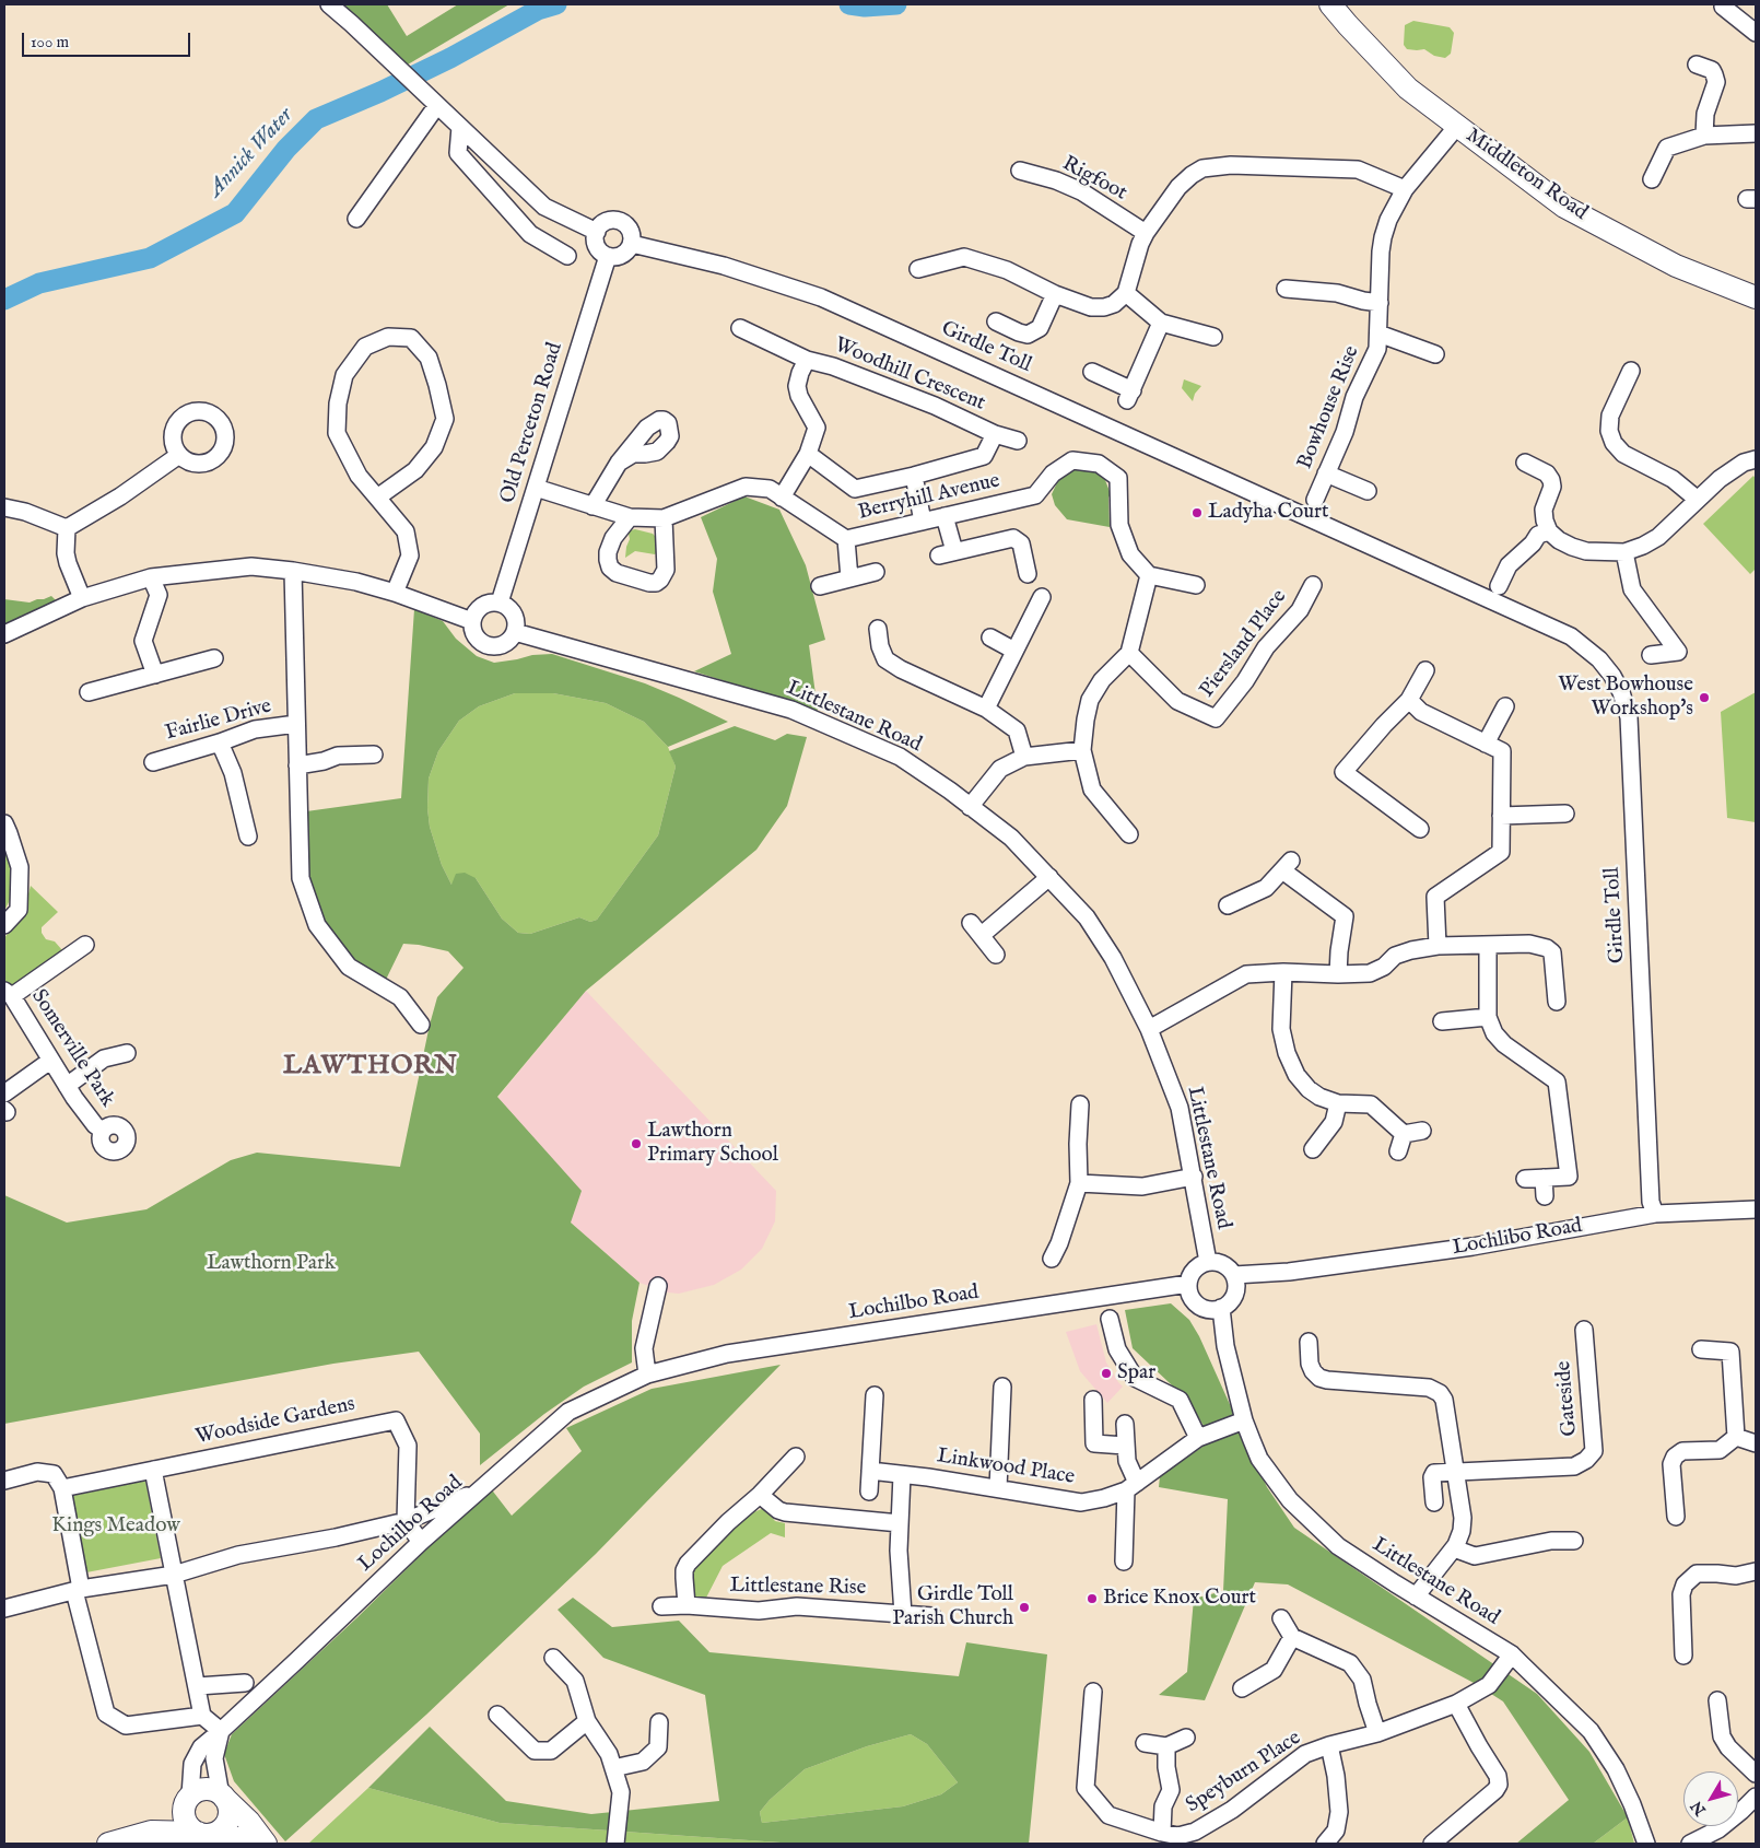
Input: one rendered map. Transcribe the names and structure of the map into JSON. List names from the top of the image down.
{
  "streets": {
    "main road": ["Middleton Road"],
    "street": [
      "Rigfoot",
      "Girdle Toll",
      "Woodhill Crescent",
      "Bowhouse Rise",
      "Old Perceton Road",
      "Berryhill Avenue",
      "Piersland Place",
      "Littlestane Road",
      "Fairlie Drive",
      "Somerville Park",
      "Lochlibo Road",
      "Lochilbo Road",
      "Gateside",
      "Woodside Gardens",
      "Linkwood Place",
      "Littlestane Rise",
      "Speyburn Place"
    ]
  },
  "crossings": [
    ["Middleton Road", "Bowhouse Rise"],
    ["Girdle Toll", "Old Perceton Road"],
    ["Girdle Toll", "Lochlibo Road"],
    ["Old Perceton Road", "Berryhill Avenue"],
    ["Old Perceton Road", "Littlestane Road"],
    ["Littlestane Road", "Lochlibo Road"],
    ["Littlestane Road", "Lochilbo Road"],
    ["Littlestane Road", "Linkwood Place"],
    ["Littlestane Road", "Speyburn Place"],
    ["Lochlibo Road", "Lochilbo Road"]
  ],
  "districts": ["LAWTHORN"],
  "water": ["Annick Water"],
  "parks": ["Lawthorn Park", "Kings Meadow"],
  "places": [
    "Ladyha Court",
    "West Bowhouse Workshop's",
    "Lawthorn Primary School",
    "Spar",
    "Brice Knox Court",
    "Girdle Toll Parish Church"
  ],
  "scale_bar": "100 m",
  "north": "bottom left"
}
